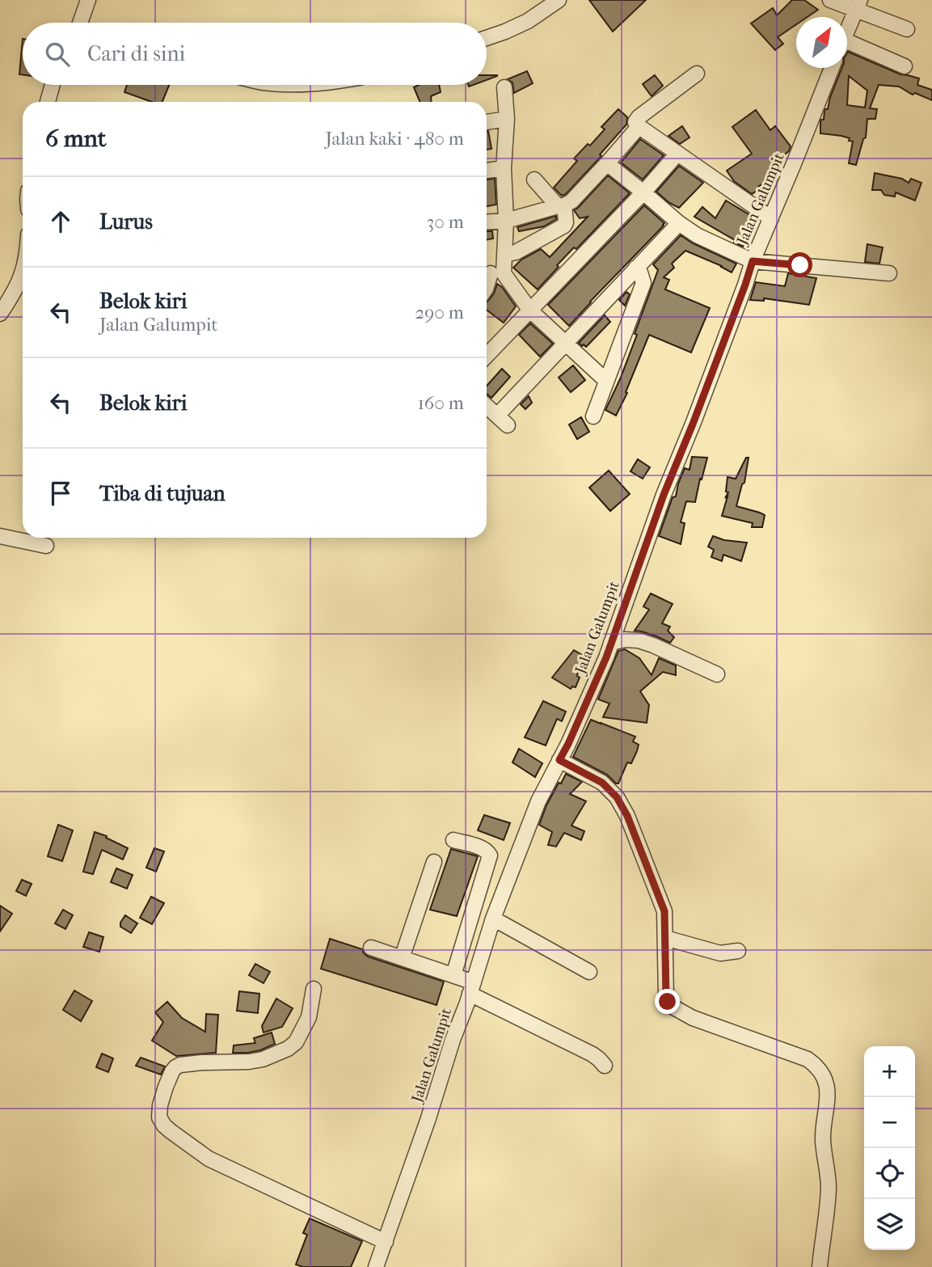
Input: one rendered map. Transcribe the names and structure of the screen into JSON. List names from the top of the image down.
{
  "streets": {
    "street": ["Jalan Galumpit"]
  },
  "north": "top right",
  "page": {
    "search": "Cari di sini",
    "heading": ["6 mnt", "Jalan kaki · 480 m"],
    "list": [
      ["Lurus", "30 m"],
      ["Belok kiri", "Jalan Galumpit", "290 m"],
      ["Belok kiri", "160 m"],
      "Tiba di tujuan"
    ],
    "map_buttons": ["+", "−"]
  }
}
